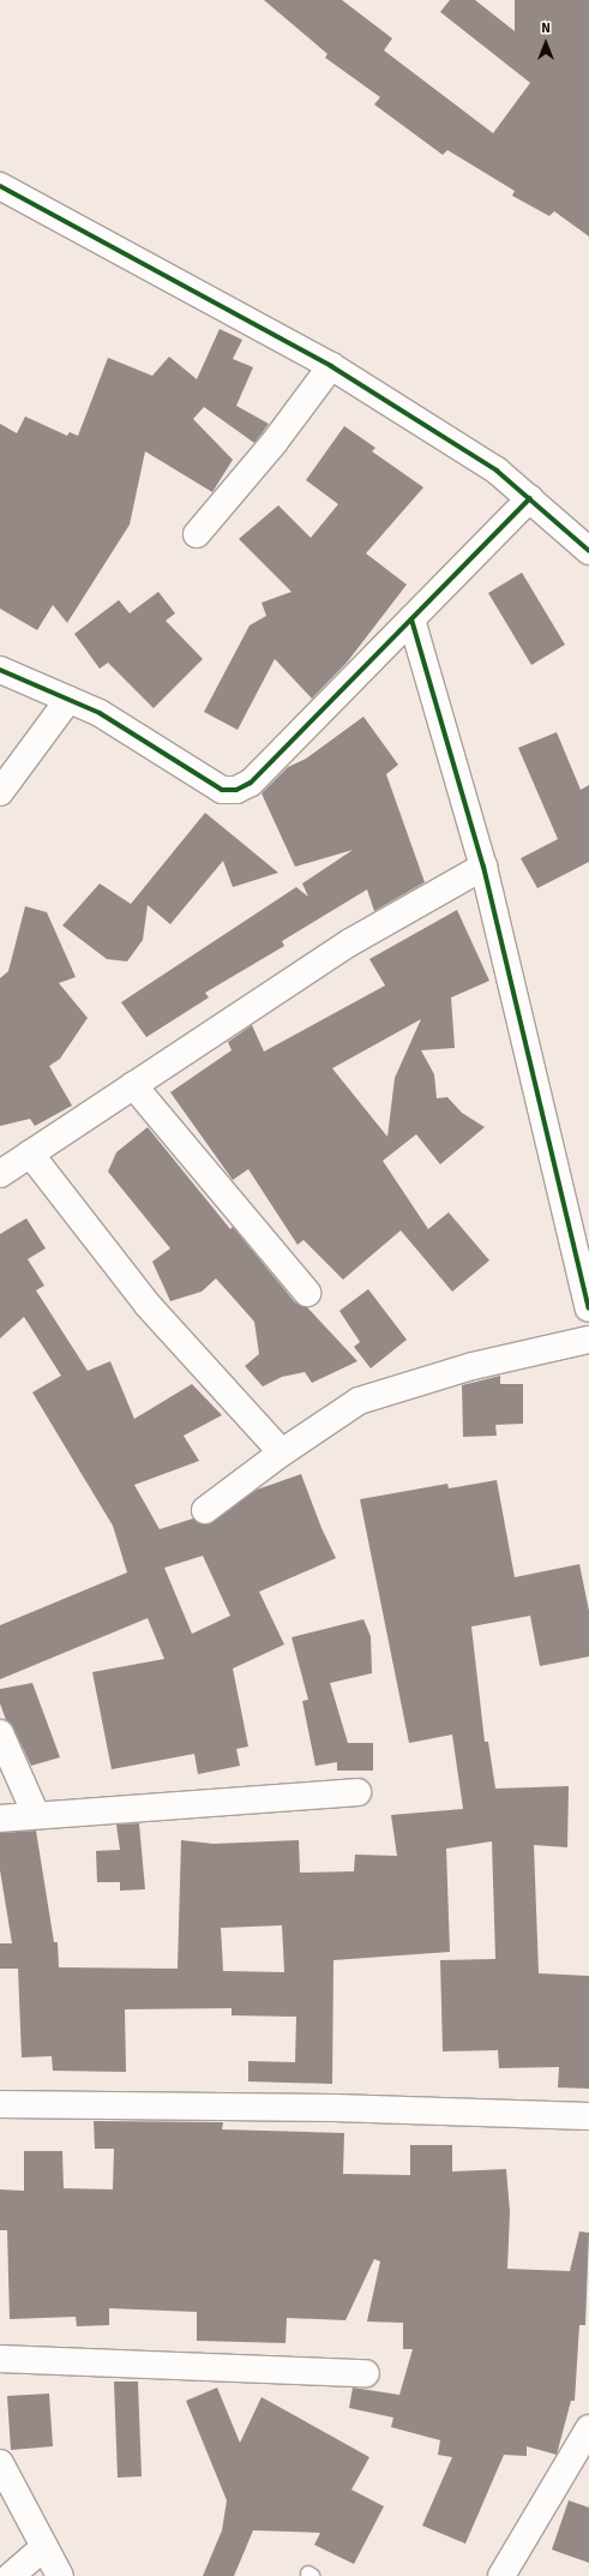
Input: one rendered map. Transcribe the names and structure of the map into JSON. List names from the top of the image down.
{
  "north": "top"
}
